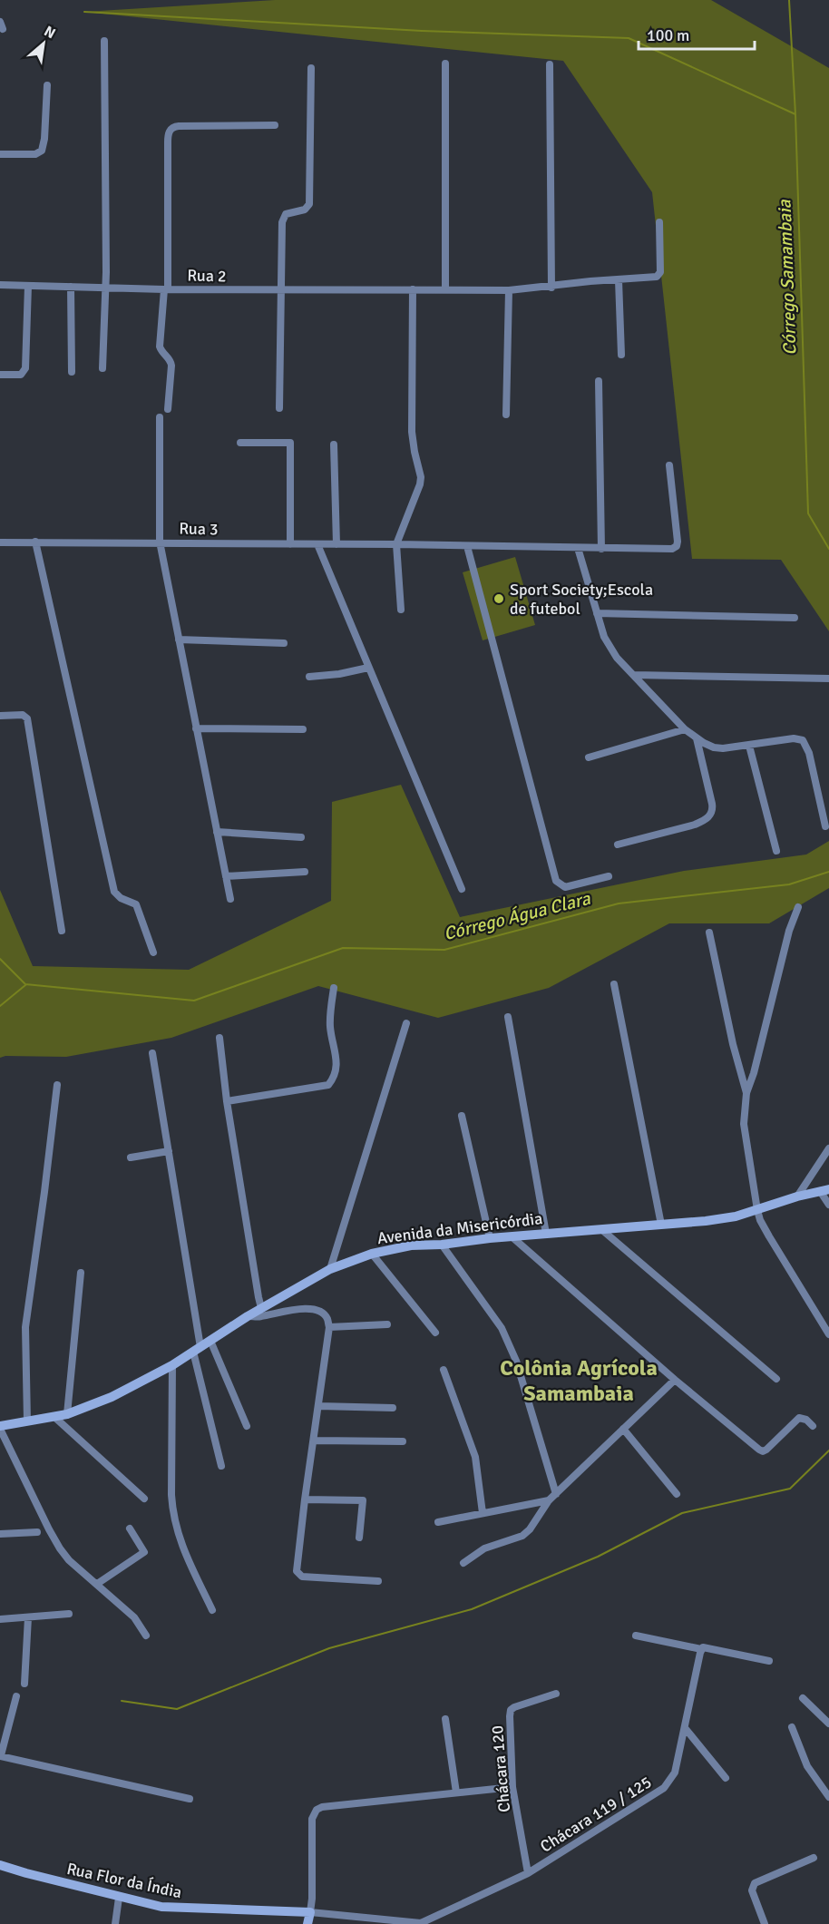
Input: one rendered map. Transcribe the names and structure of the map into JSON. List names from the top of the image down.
{
  "streets": {
    "street": [
      "Rua 2",
      "Rua 3",
      "Avenida da Misericórdia",
      "Chácara 120",
      "Chácara 119 / 125",
      "Rua Flor da Índia"
    ]
  },
  "crossings": [
    ["Chácara 120", "Chácara 119 / 125"]
  ],
  "districts": ["Colônia Agrícola Samambaia"],
  "water": ["Córrego Samambaia", "Córrego Água Clara"],
  "places": ["Sport Society;Escola de futebol"],
  "scale_bar": "100 m",
  "north": "top right"
}
